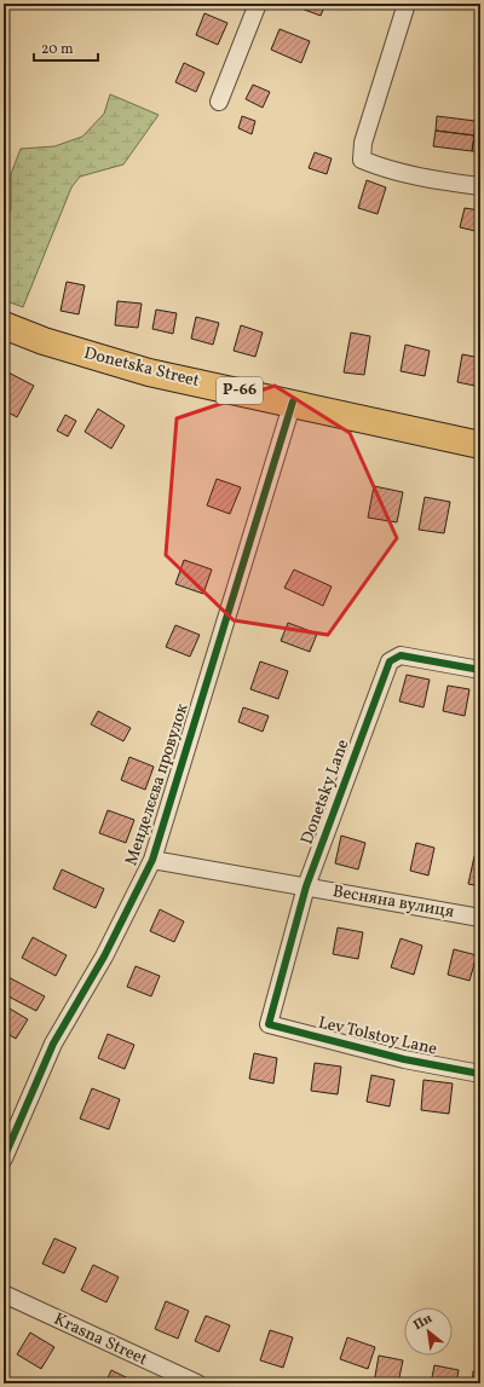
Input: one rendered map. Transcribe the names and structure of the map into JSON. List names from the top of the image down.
{
  "streets": {
    "main road": ["Donetska Street", "Р-66"],
    "street": [
      "Менделєєва провулок",
      "Donetsky Lane",
      "Весняна вулиця",
      "Lev Tolstoy Lane",
      "Krasna Street"
    ]
  },
  "crossings": [
    ["Donetska Street", "Менделєєва провулок"],
    ["Менделєєва провулок", "Весняна вулиця"],
    ["Donetsky Lane", "Весняна вулиця"],
    ["Donetsky Lane", "Lev Tolstoy Lane"]
  ],
  "scale_bar": "20 m",
  "north": "top left"
}
